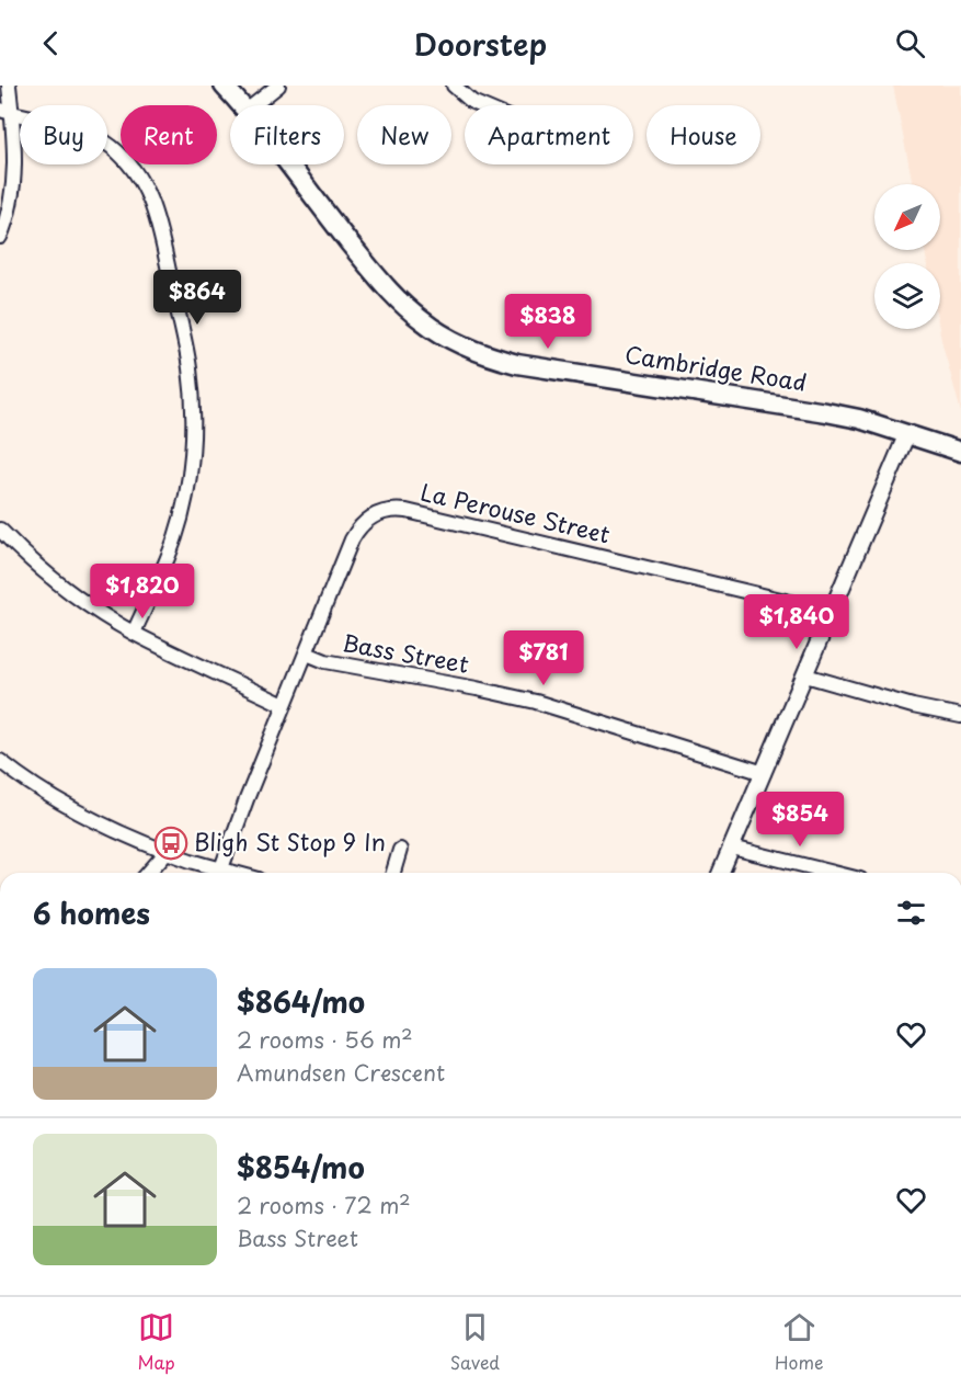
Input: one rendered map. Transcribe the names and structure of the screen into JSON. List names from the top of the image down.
{
  "streets": {
    "main road": ["Cambridge Road"],
    "street": ["La Perouse Street", "Bass Street"]
  },
  "crossings": [
    ["La Perouse Street", "Bass Street"]
  ],
  "places": {
    "bus stop": ["Bligh St Stop 9 In"]
  },
  "north": "bottom left",
  "page": {
    "header": "Doorstep",
    "chip": [
      "Buy",
      "Rent",
      "Filters",
      "New",
      "Apartment",
      "House"
    ],
    "price": [
      "$864",
      "$838",
      "$1,820",
      "$1,840",
      "$781",
      "$854"
    ],
    "heading": "6 homes",
    "list": [
      {
        "name": "$864/mo",
        "note": "2 rooms · 56 m² · Amundsen Crescent"
      },
      {
        "name": "$854/mo",
        "note": "2 rooms · 72 m² · Bass Street"
      }
    ],
    "tabs": ["Map", "Saved", "Home"]
  }
}
